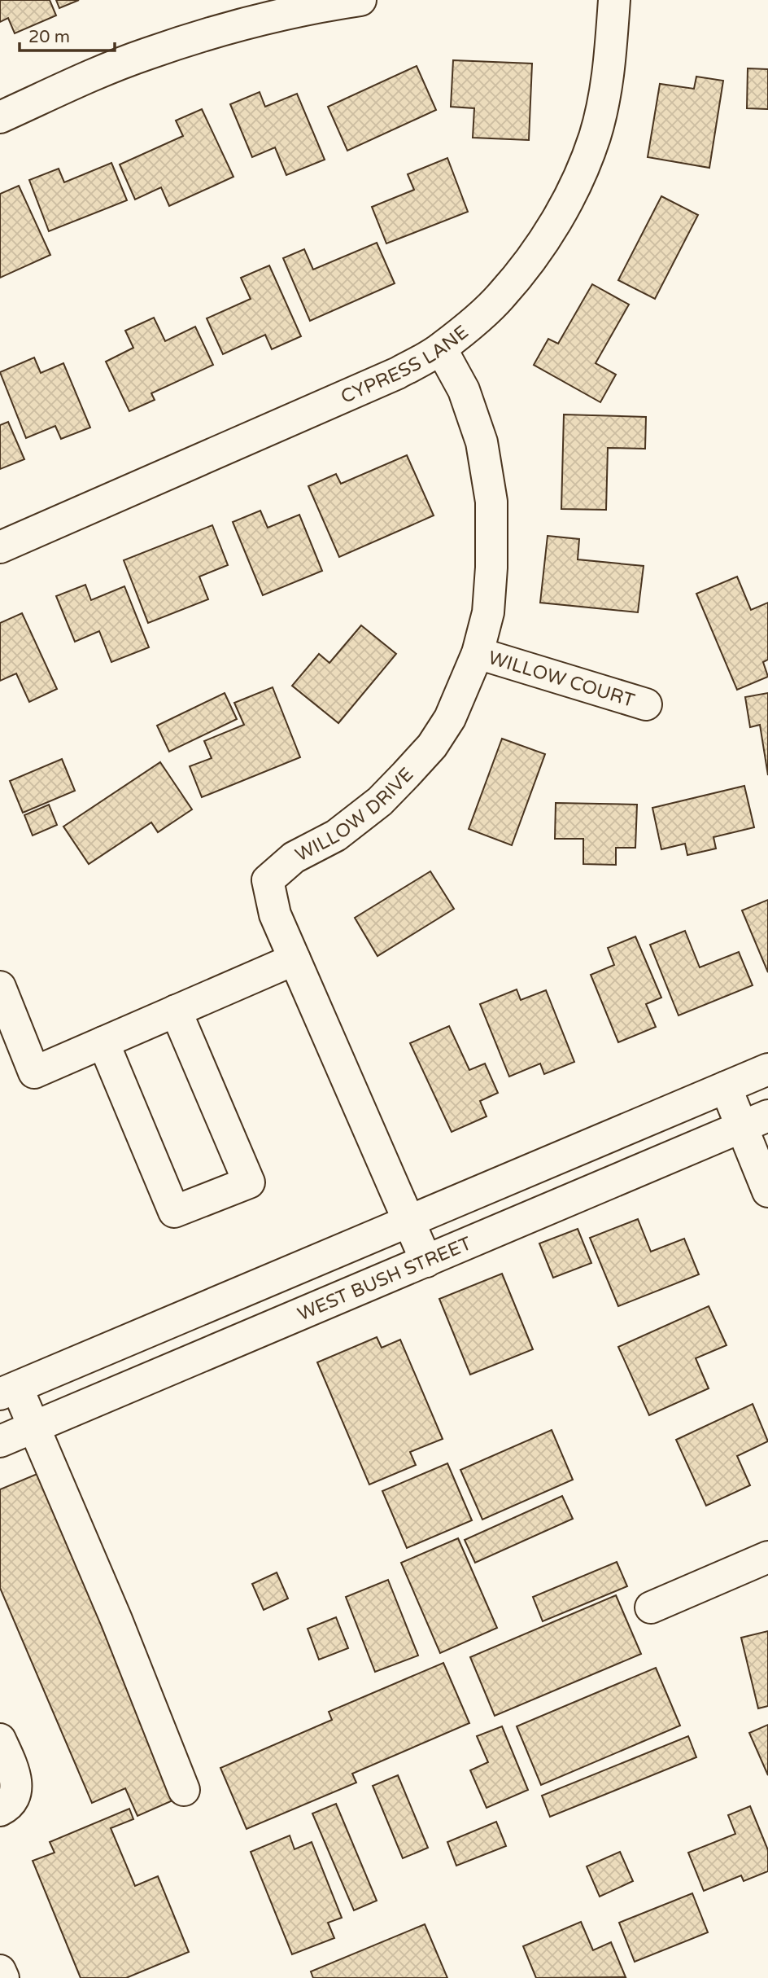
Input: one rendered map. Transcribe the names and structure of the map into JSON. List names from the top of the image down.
{
  "streets": {
    "street": [
      "CYPRESS LANE",
      "WILLOW COURT",
      "WILLOW DRIVE",
      "WEST BUSH STREET"
    ]
  },
  "crossings": [
    ["CYPRESS LANE", "WILLOW DRIVE"],
    ["WILLOW COURT", "WILLOW DRIVE"],
    ["WILLOW DRIVE", "WEST BUSH STREET"]
  ],
  "scale_bar": "20 m"
}
